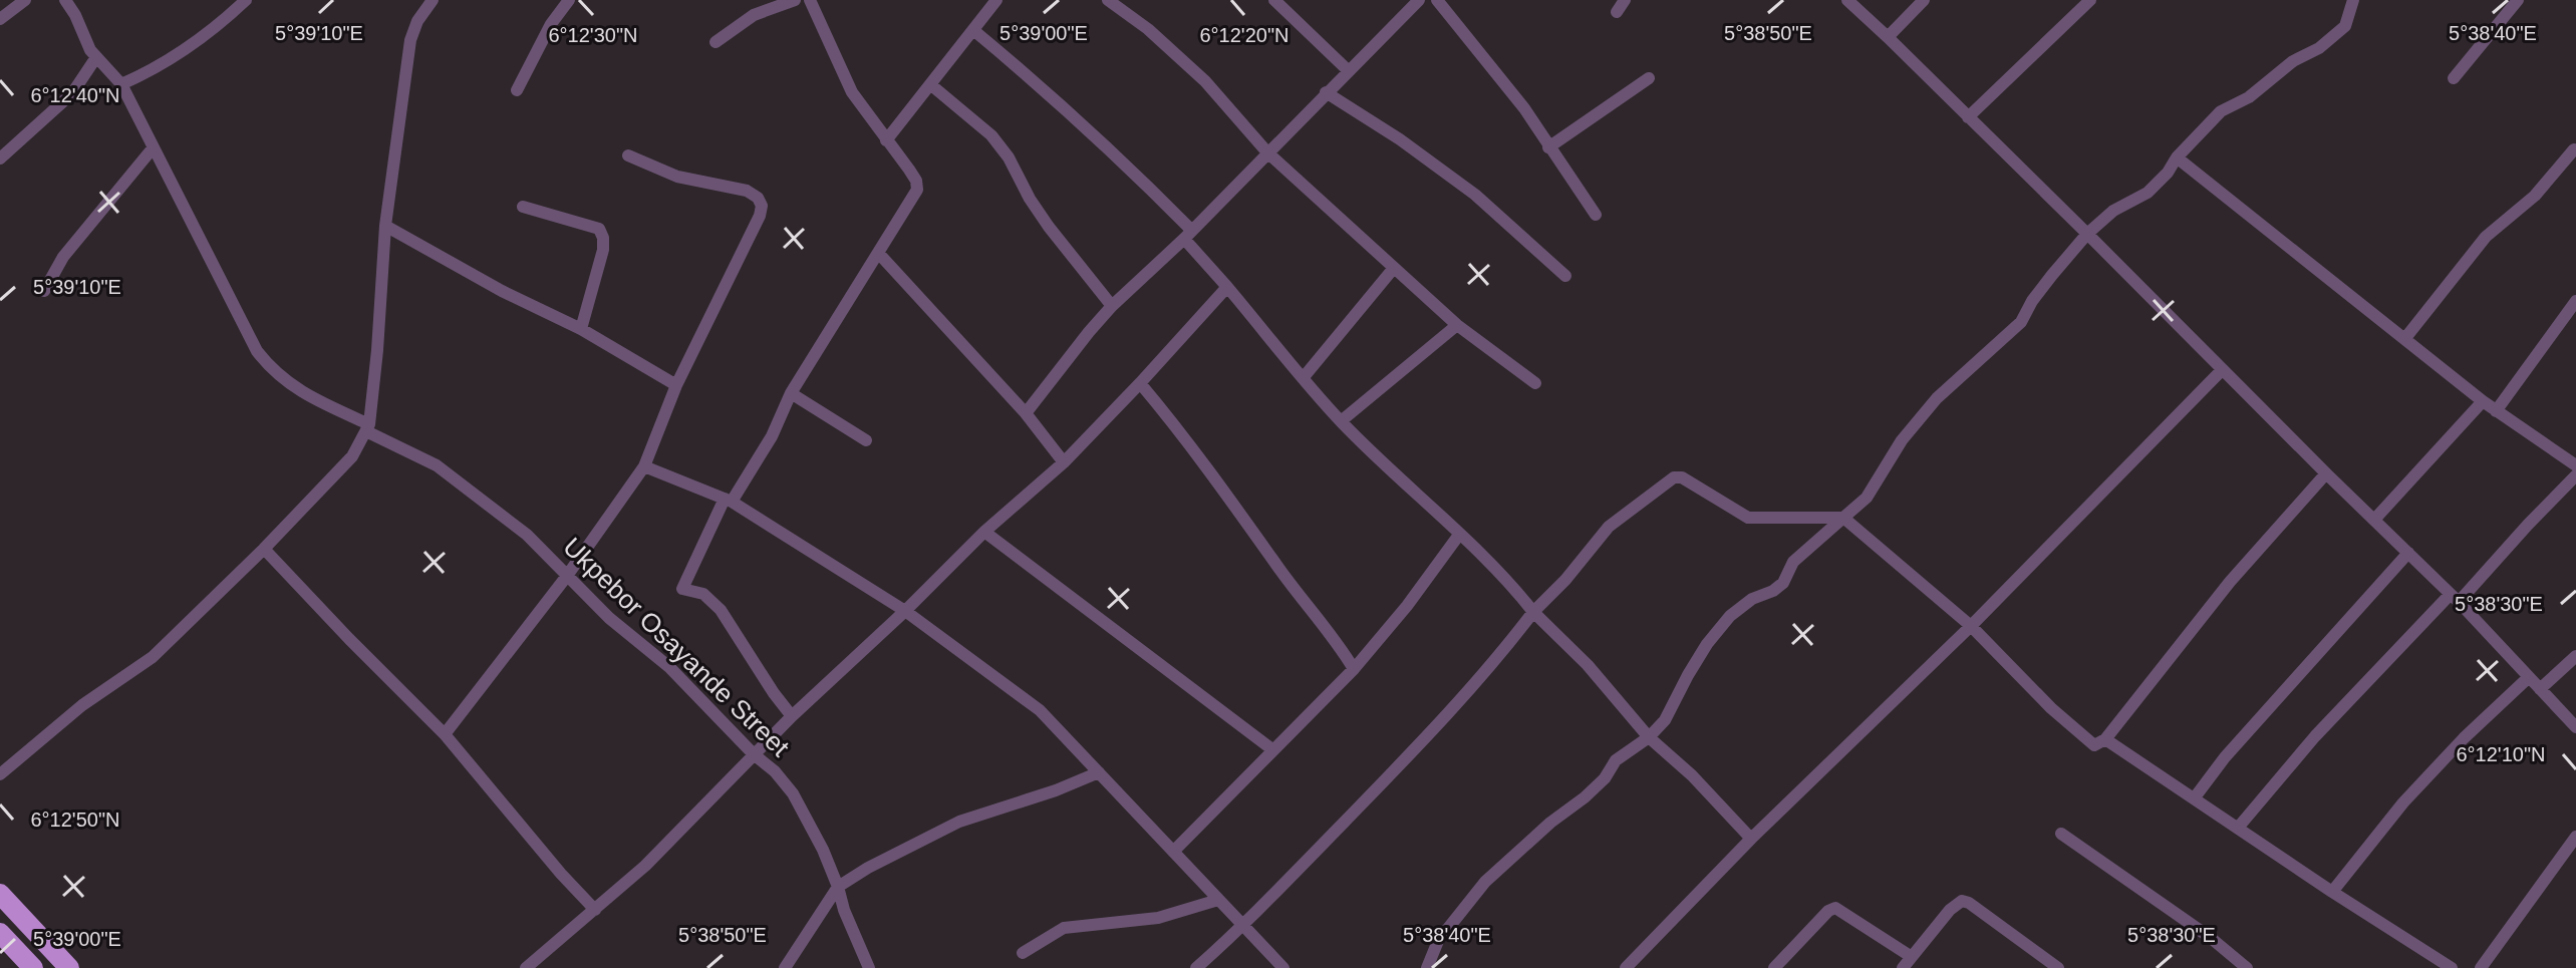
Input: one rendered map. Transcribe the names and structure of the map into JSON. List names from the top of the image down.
{
  "streets": {
    "street": ["Ukpebor Osayande Street"]
  },
  "coordinates": [
    "5°39'10\"E",
    "5°39'00\"E",
    "5°38'50\"E",
    "5°38'40\"E",
    "6°12'30\"N",
    "6°12'20\"N",
    "6°12'40\"N",
    "5°38'30\"E",
    "6°12'10\"N",
    "6°12'50\"N"
  ]
}
